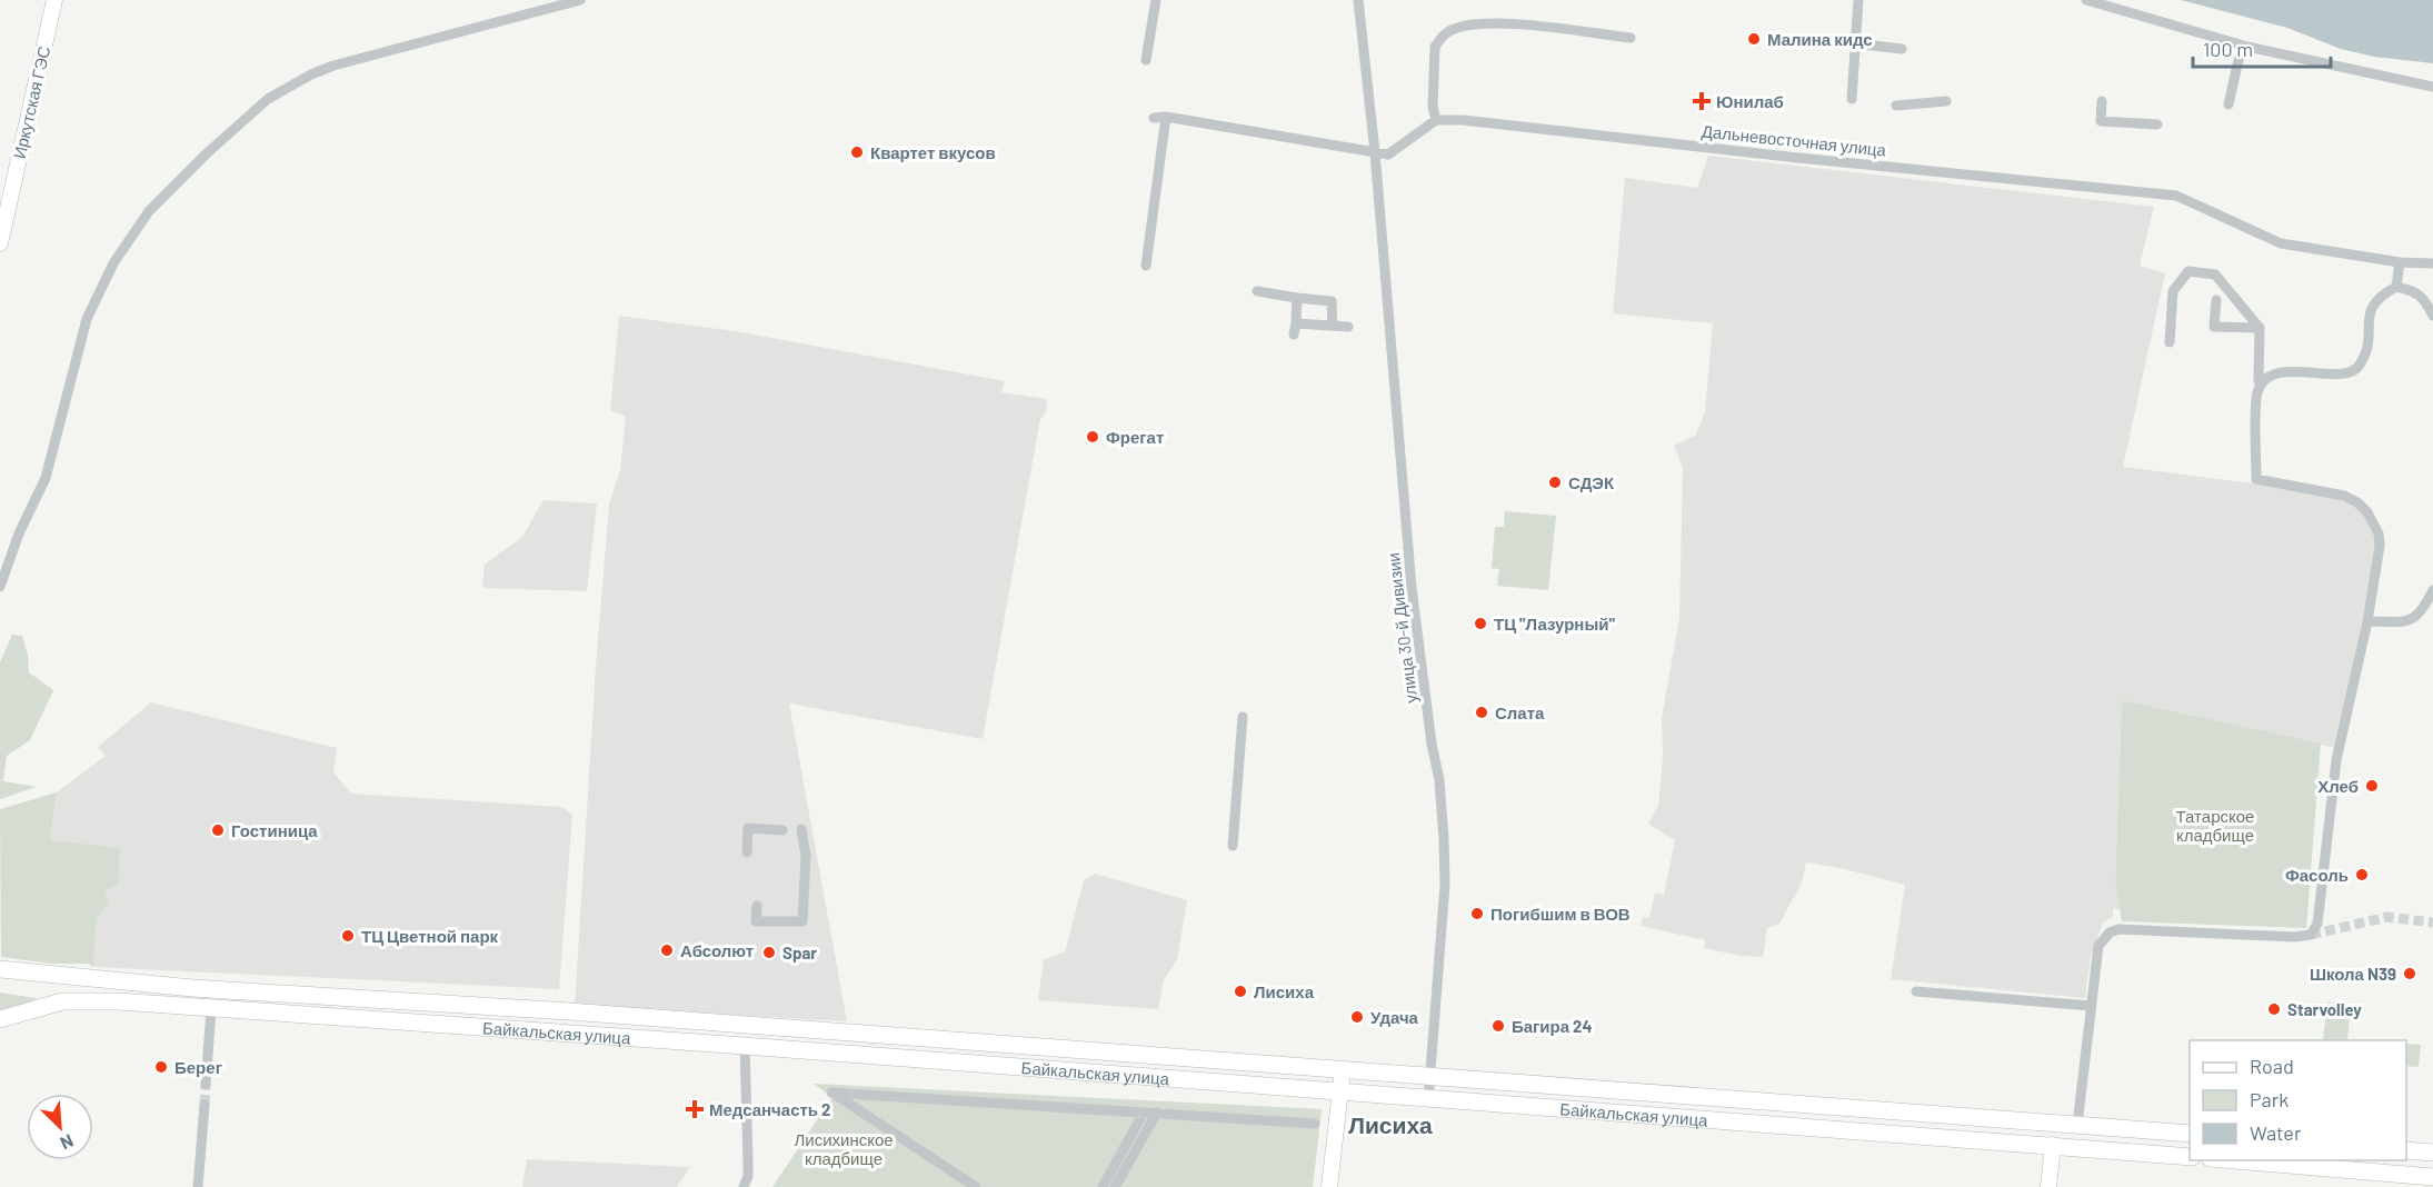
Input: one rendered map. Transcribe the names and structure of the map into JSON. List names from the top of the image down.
{
  "streets": {
    "main road": ["Иркутская ГЭС", "Байкальская улица"],
    "street": ["Дальневосточная улица", "улица 30-й Дивизии"]
  },
  "crossings": [
    ["улица 30-й Дивизии", "Байкальская улица"]
  ],
  "districts": ["Лисиха"],
  "parks": ["Татарское кладбище", "Лисихинское кладбище"],
  "places": {
    "other": [
      "Малина кидс",
      "Квартет вкусов",
      "Фрегат",
      "СДЭК",
      "ТЦ \"Лазурный\"",
      "Слата",
      "Хлеб",
      "Гостиница",
      "Фасоль",
      "Погибшим в ВОВ",
      "ТЦ Цветной парк",
      "Абсолют",
      "Spar",
      "Школа N39",
      "Лисиха",
      "Starvolley",
      "Удача",
      "Багира 24",
      "Берег"
    ],
    "health": ["Юнилаб", "Медсанчасть 2"]
  },
  "legend": ["Road", "Park", "Water"],
  "scale_bar": "100 m",
  "north": "bottom right"
}
